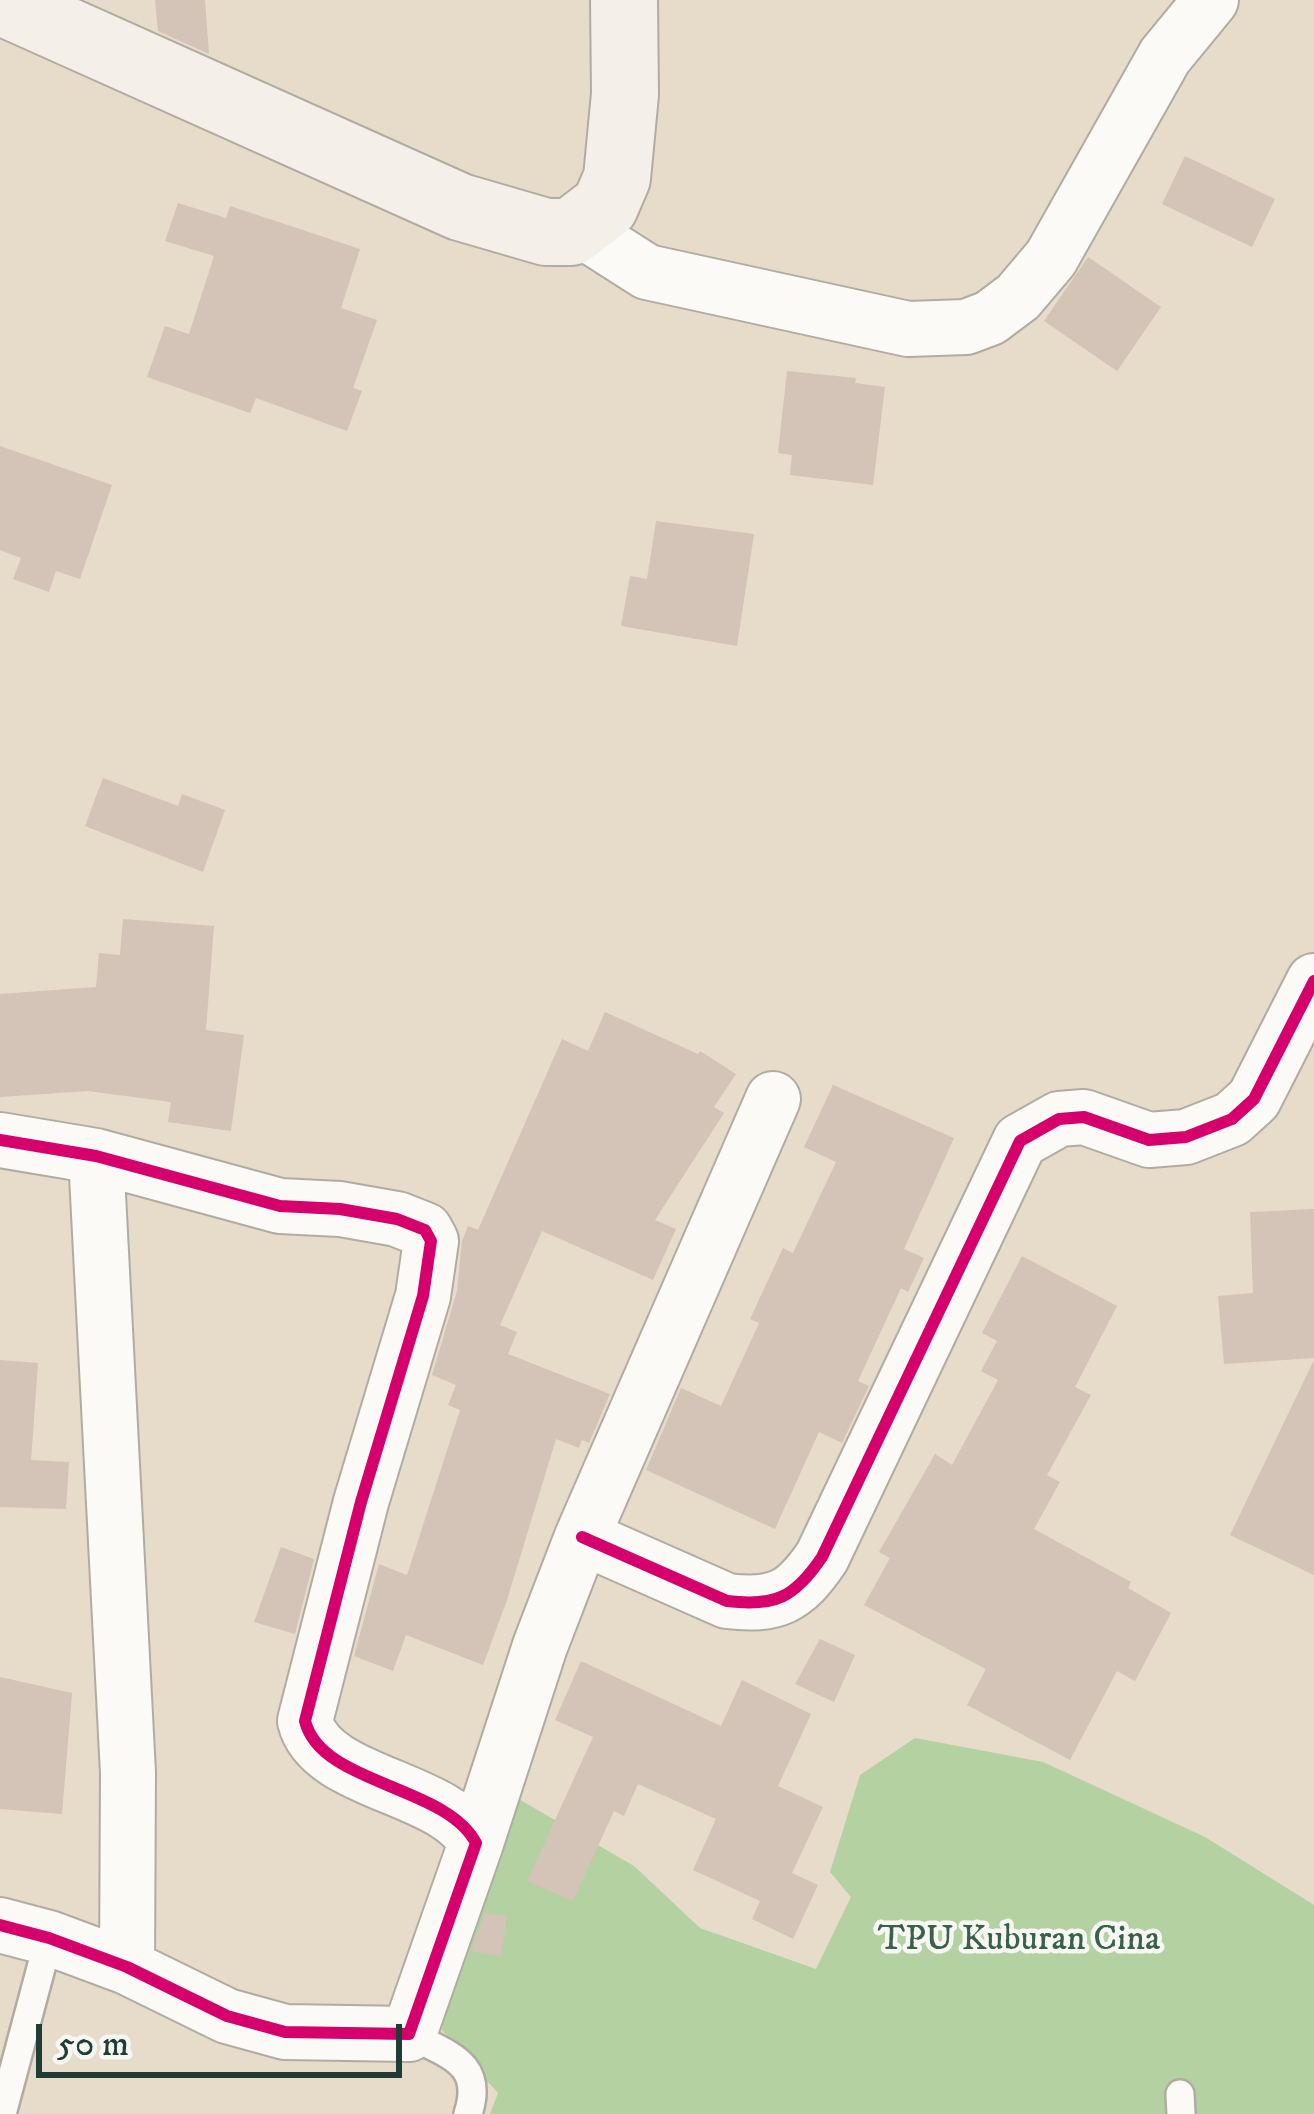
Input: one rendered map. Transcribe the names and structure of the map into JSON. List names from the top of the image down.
{
  "parks": ["TPU Kuburan Cina"],
  "scale_bar": "50 m"
}
